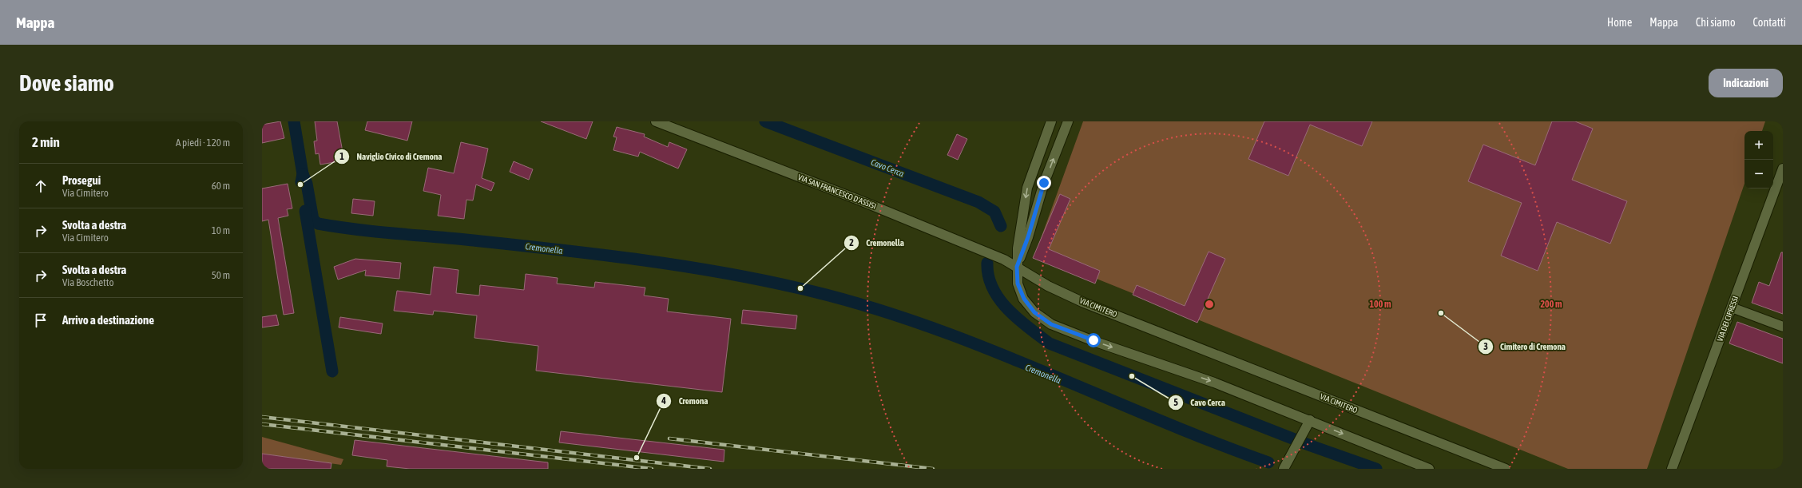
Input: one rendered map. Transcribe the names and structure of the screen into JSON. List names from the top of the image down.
{
  "streets": {
    "street": ["VIA SAN FRANCESCO D'ASSISI", "VIA CIMITERO", "VIA DEI CIPRESSI"]
  },
  "crossings": [
    ["VIA SAN FRANCESCO D'ASSISI", "VIA CIMITERO"]
  ],
  "water": ["Cavo Cerca", "Cremonella"],
  "places": [
    "Naviglio Civico di Cremona",
    "Cremonella",
    "Cimitero di Cremona",
    "Cavo Cerca",
    "Cremona"
  ],
  "page": {
    "header": "Mappa",
    "nav": [
      "Home",
      "Mappa",
      "Chi siamo",
      "Contatti"
    ],
    "buttons": "Indicazioni",
    "title": "Dove siamo",
    "heading": ["2 min", "A piedi · 120 m"],
    "map_buttons": ["+", "−"],
    "list": [
      ["Prosegui", "Via Cimitero", "60 m"],
      ["Svolta a destra", "Via Cimitero", "10 m"],
      ["Svolta a destra", "Via Boschetto", "50 m"],
      "Arrivo a destinazione"
    ]
  },
  "rings": ["100 m", "200 m"]
}
